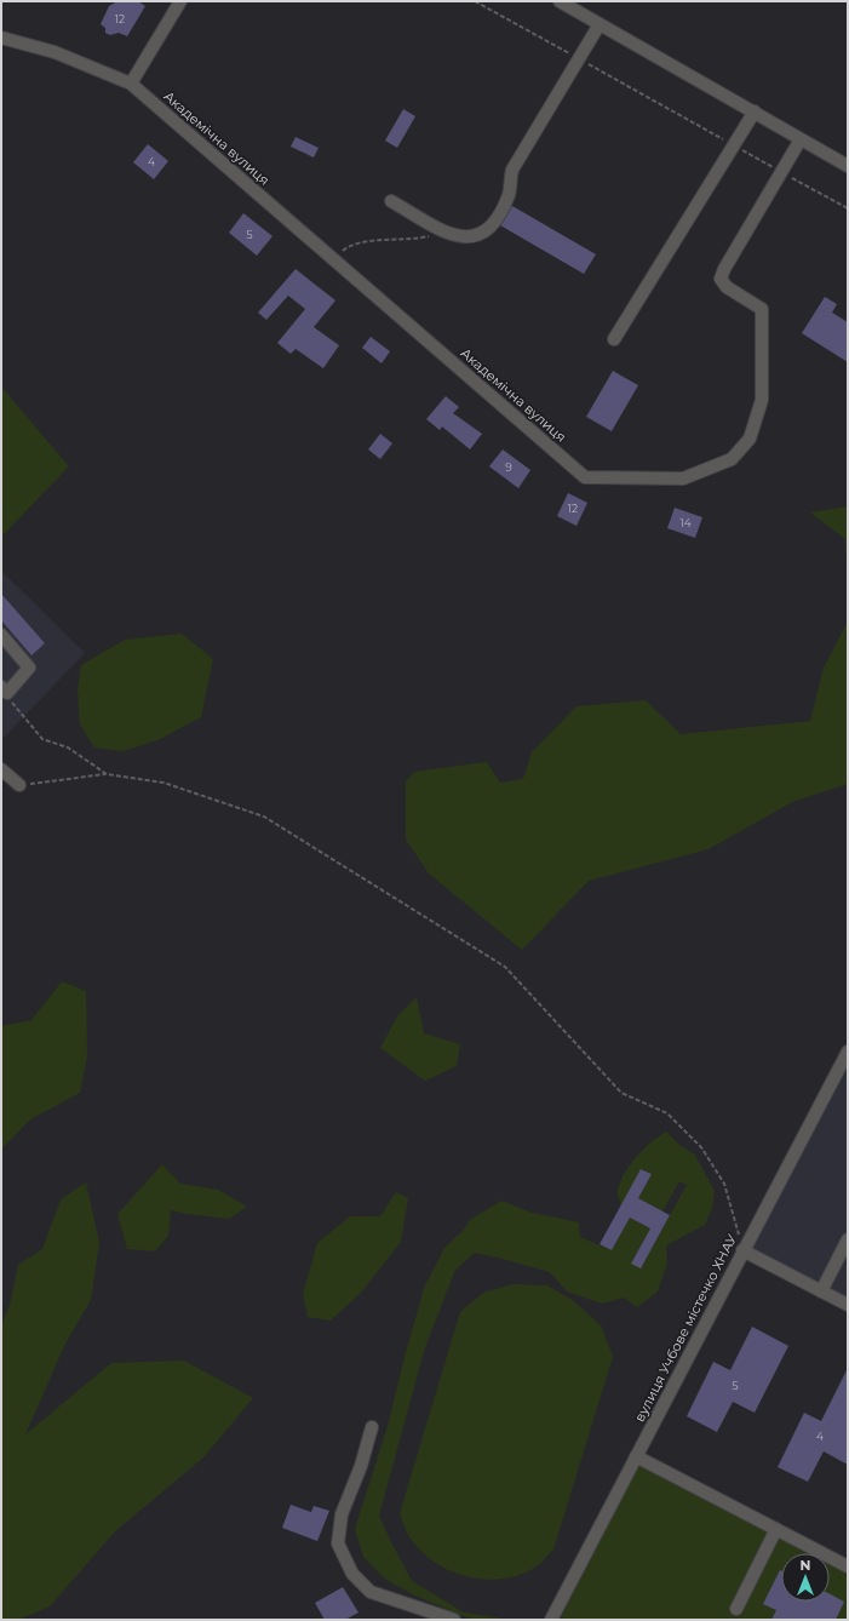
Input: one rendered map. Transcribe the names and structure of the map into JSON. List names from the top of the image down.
{
  "streets": {
    "street": ["Академічна вулиця", "вулиця Учбове містечко ХНАУ"]
  },
  "house_numbers": [
    "12",
    "4",
    "5",
    "9",
    "12",
    "14",
    "5",
    "4"
  ],
  "north": "top"
}
